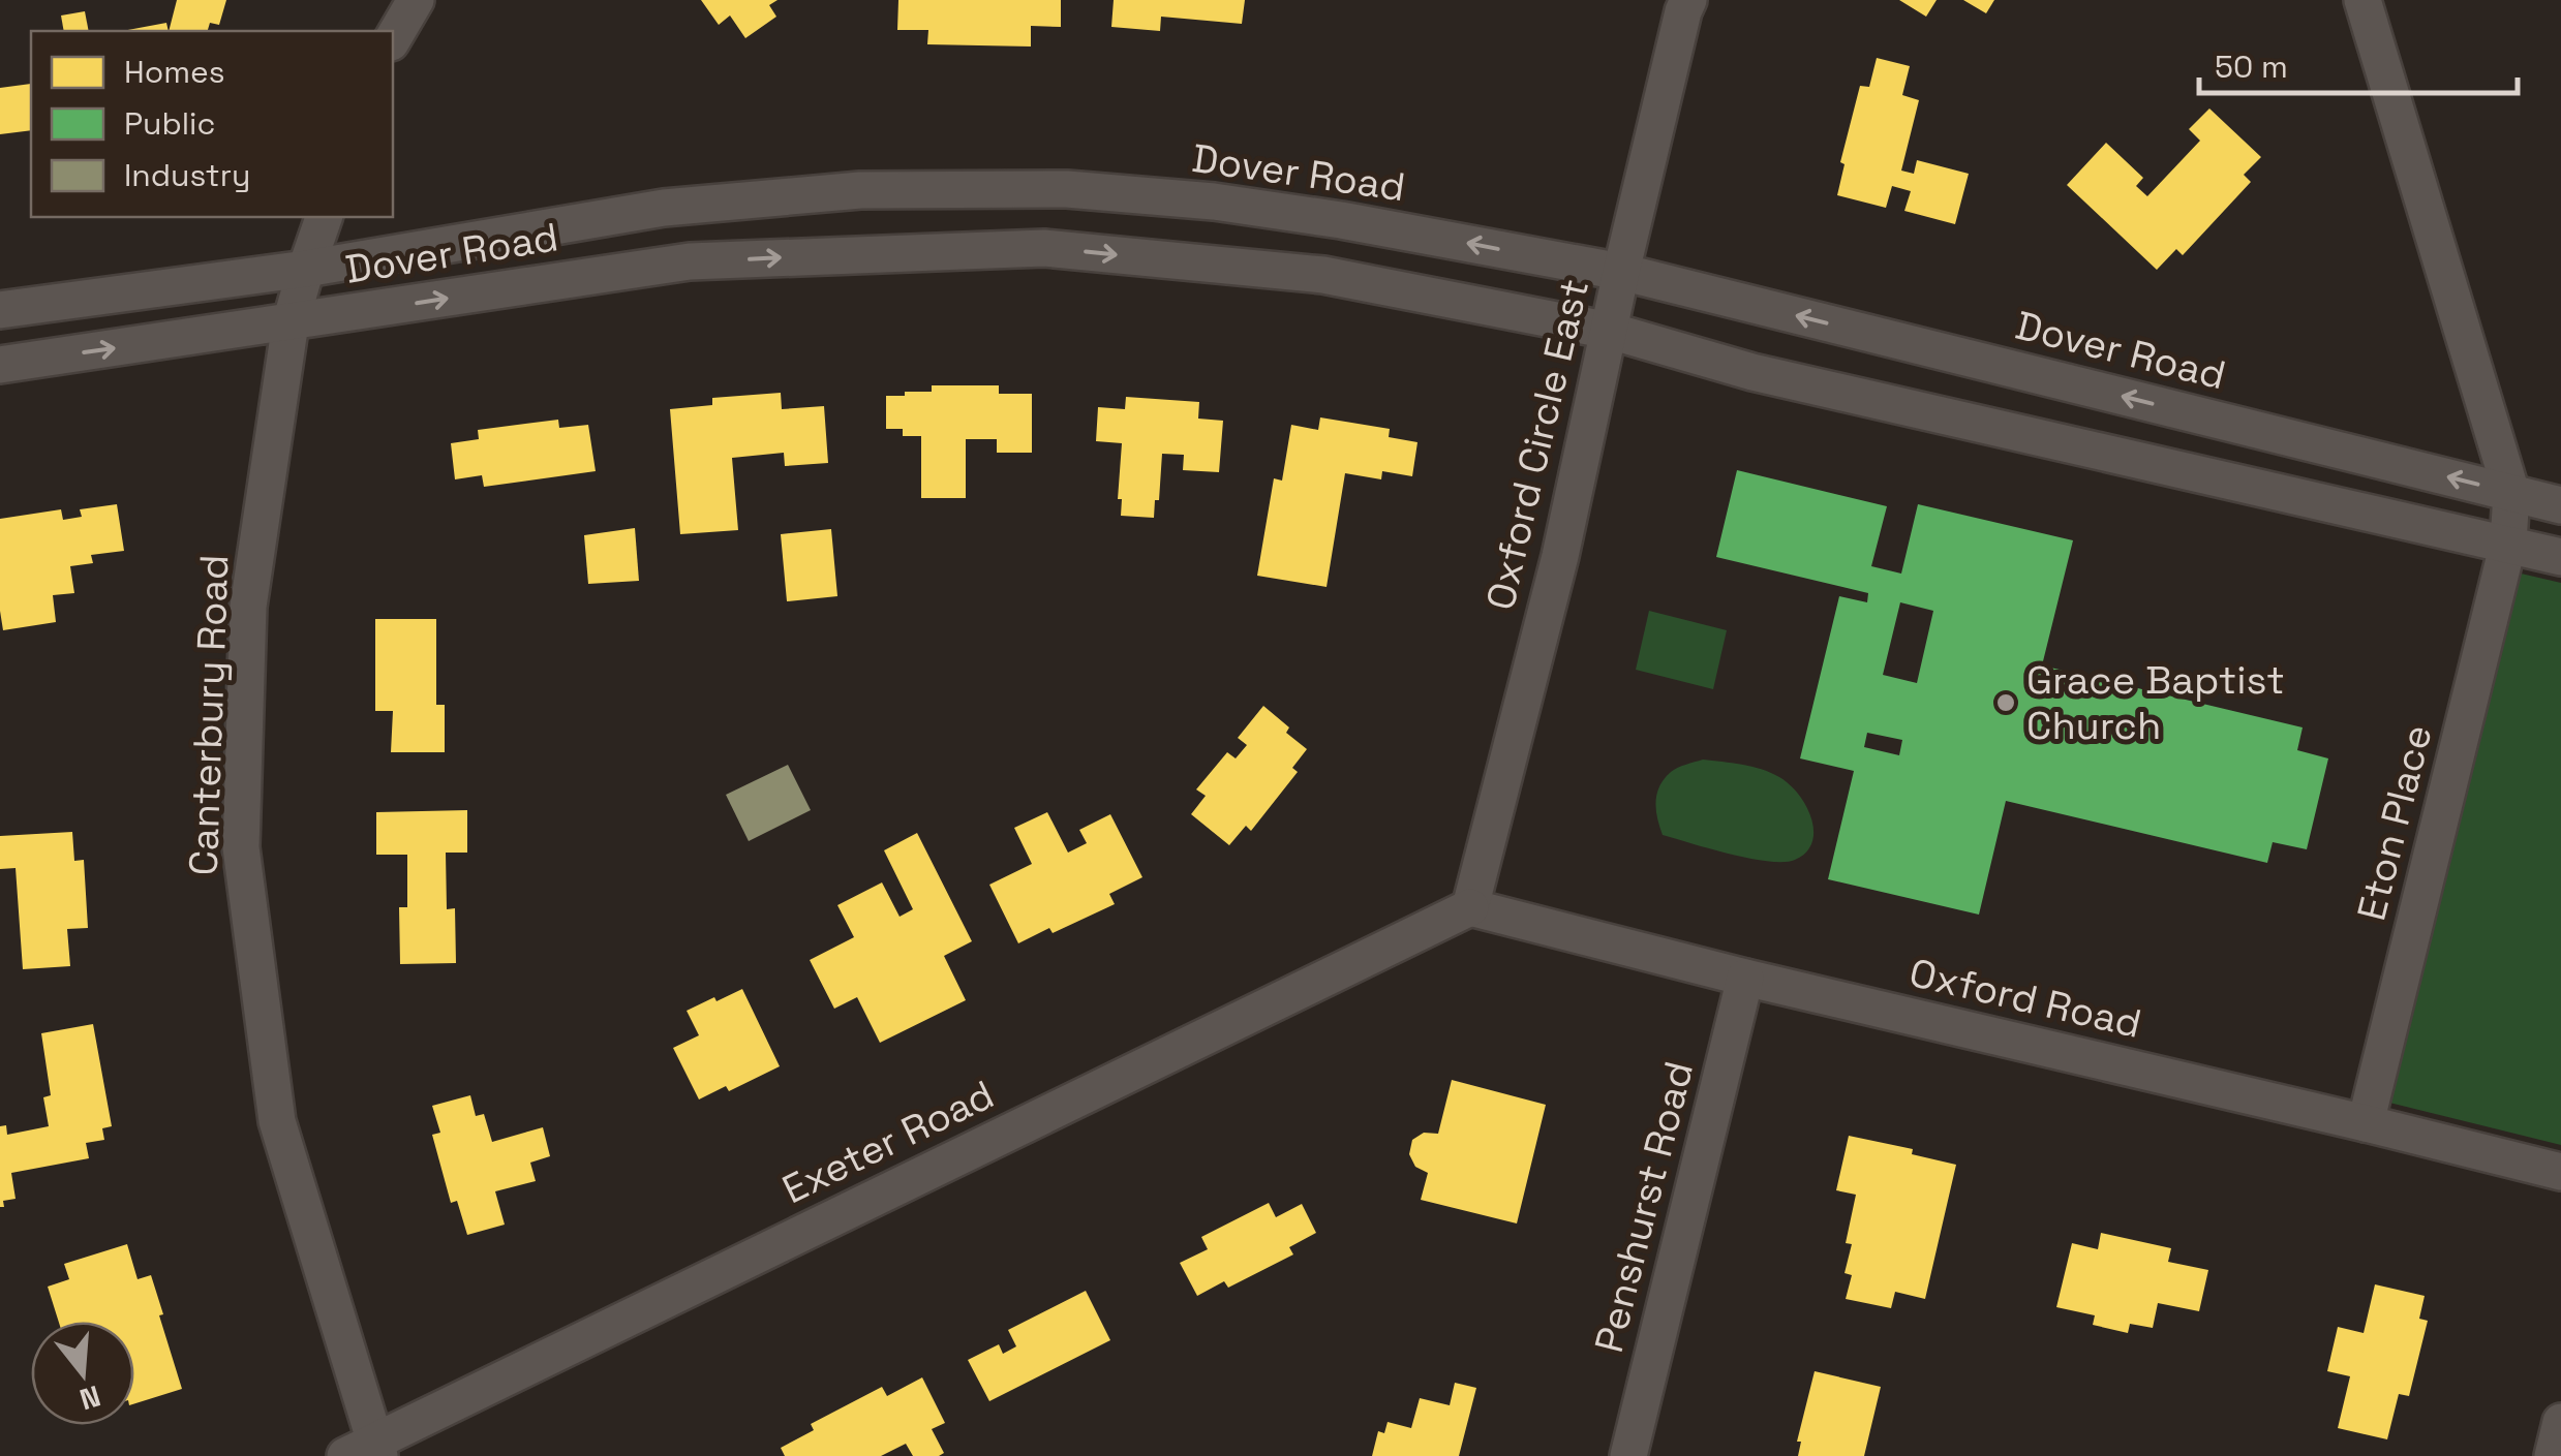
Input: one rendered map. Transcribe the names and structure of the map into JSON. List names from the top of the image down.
{
  "streets": {
    "street": [
      "Dover Road",
      "Oxford Circle East",
      "Canterbury Road",
      "Eton Place",
      "Oxford Road",
      "Exeter Road",
      "Penshurst Road"
    ]
  },
  "crossings": [
    ["Dover Road", "Oxford Circle East"],
    ["Dover Road", "Canterbury Road"],
    ["Dover Road", "Eton Place"],
    ["Oxford Circle East", "Oxford Road"],
    ["Oxford Circle East", "Exeter Road"],
    ["Canterbury Road", "Exeter Road"],
    ["Eton Place", "Oxford Road"],
    ["Oxford Road", "Exeter Road"],
    ["Oxford Road", "Penshurst Road"]
  ],
  "places": ["Grace Baptist Church"],
  "legend": ["Homes", "Public", "Industry"],
  "scale_bar": "50 m",
  "north": "bottom"
}
